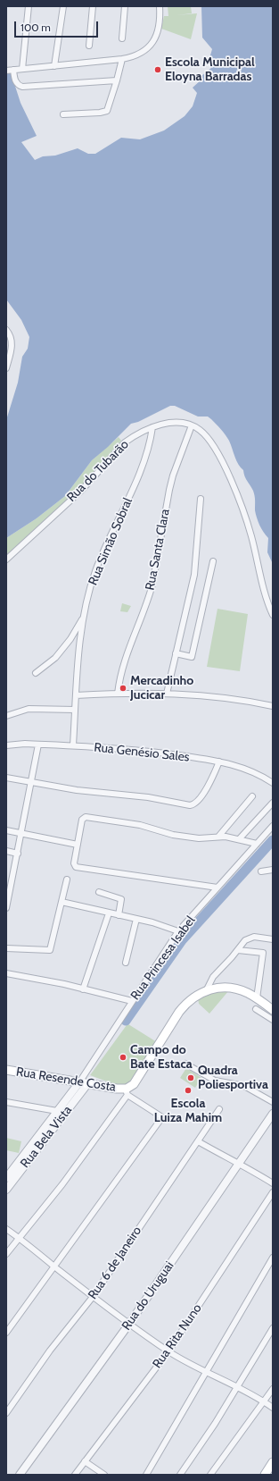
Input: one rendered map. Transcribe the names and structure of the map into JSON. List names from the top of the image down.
{
  "streets": {
    "main road": ["Rua Resende Costa"],
    "street": [
      "Rua do Tubarão",
      "Rua Simão Sobral",
      "Rua Santa Clara",
      "Rua Genésio Sales",
      "Rua Princesa Isabel",
      "Rua Bela Vista",
      "Rua 6 de Janeiro",
      "Rua do Uruguai",
      "Rua Rita Nuno"
    ]
  },
  "crossings": [
    ["Rua do Tubarão", "Rua Simão Sobral"],
    ["Rua do Tubarão", "Rua Santa Clara"],
    ["Rua Simão Sobral", "Rua Genésio Sales"],
    ["Rua Princesa Isabel", "Rua Resende Costa"],
    ["Rua Princesa Isabel", "Rua Bela Vista"],
    ["Rua Resende Costa", "Rua Bela Vista"]
  ],
  "places": [
    "Escola Municipal Eloyna Barradas",
    "Mercadinho Jucicar",
    "Campo do Bate Estaca",
    "Quadra Poliesportiva",
    "Escola Luiza Mahim"
  ],
  "scale_bar": "100 m"
}
